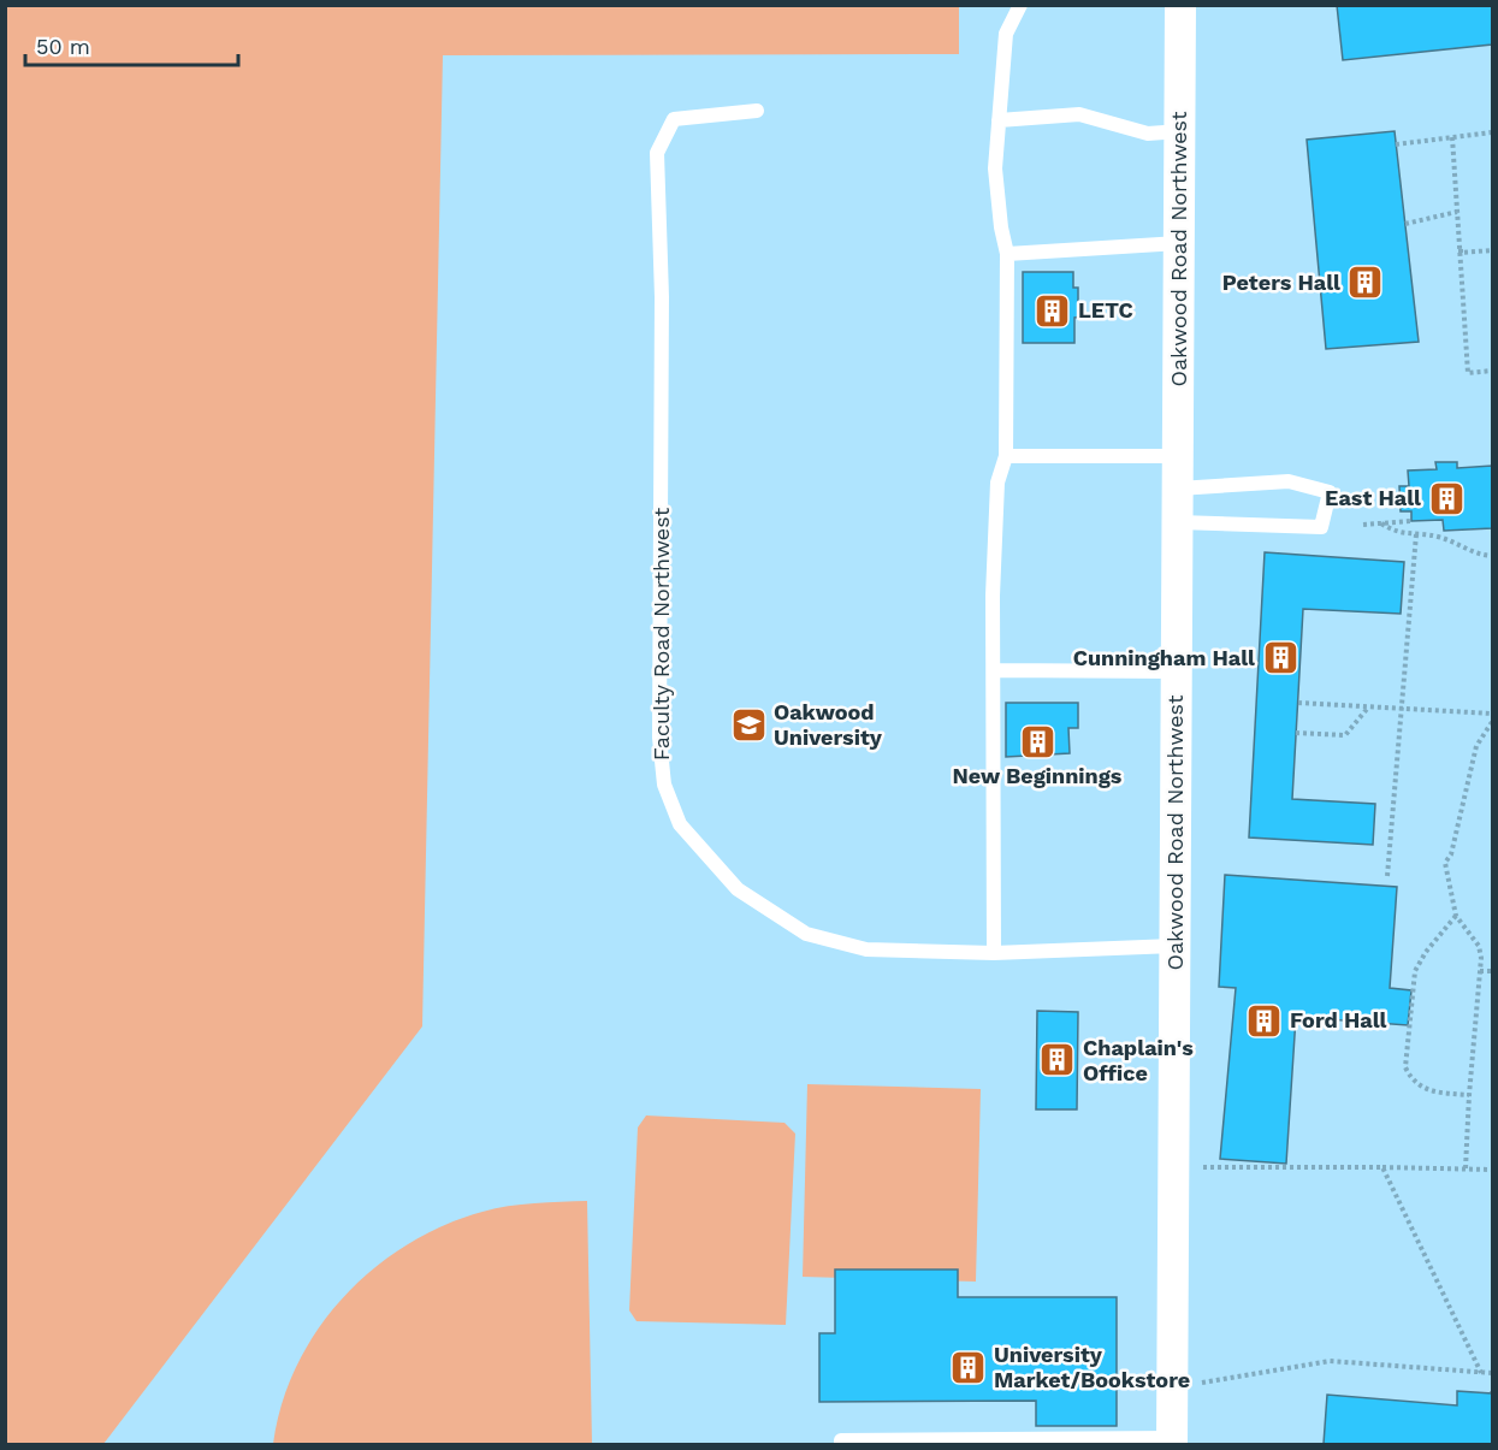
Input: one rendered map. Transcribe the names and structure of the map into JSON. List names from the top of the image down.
{
  "streets": {
    "street": ["Oakwood Road Northwest"],
    "lane": ["Faculty Road Northwest"]
  },
  "crossings": [
    ["Oakwood Road Northwest", "Faculty Road Northwest"]
  ],
  "places": {
    "building": [
      "Peters Hall",
      "LETC",
      "East Hall",
      "Cunningham Hall",
      "New Beginnings",
      "Ford Hall",
      "Chaplain's Office",
      "University Market/Bookstore"
    ],
    "school or university": ["Oakwood University"]
  },
  "scale_bar": "50 m"
}
